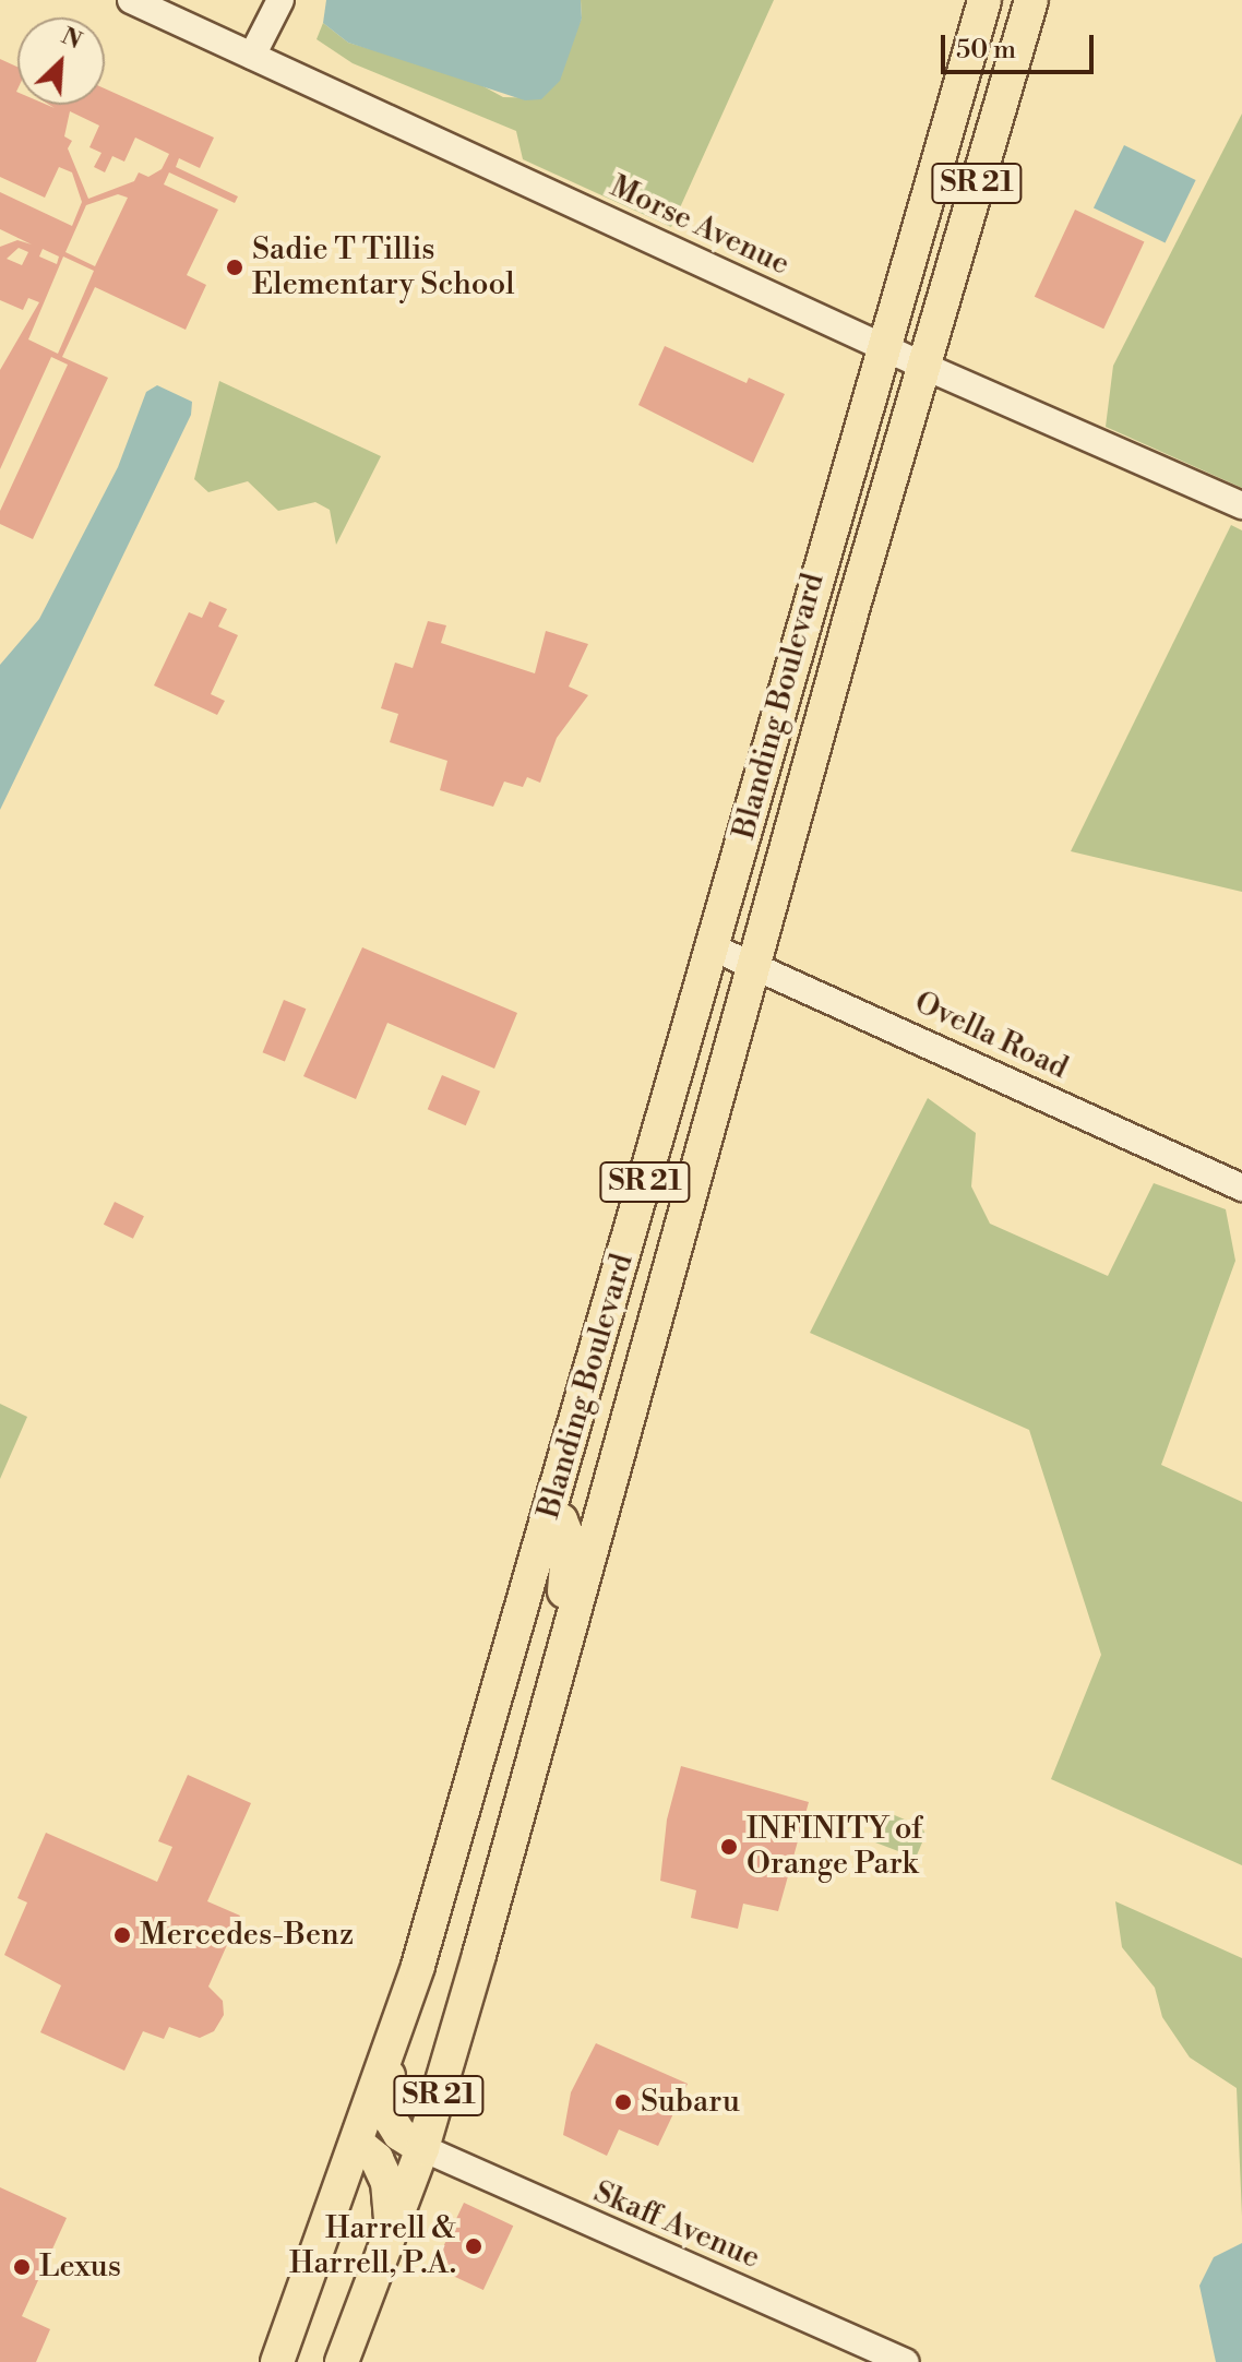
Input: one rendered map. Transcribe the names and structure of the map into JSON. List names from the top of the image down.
{
  "streets": {
    "main road": ["SR 21", "Blanding Boulevard"],
    "street": ["Morse Avenue", "Ovella Road", "Skaff Avenue"]
  },
  "crossings": [
    ["Morse Avenue", "Blanding Boulevard"],
    ["Blanding Boulevard", "Ovella Road"],
    ["Blanding Boulevard", "Skaff Avenue"]
  ],
  "places": [
    "Sadie T Tillis Elementary School",
    "INFINITY of Orange Park",
    "Mercedes-Benz",
    "Subaru",
    "Harrell & Harrell, P.A.",
    "Lexus"
  ],
  "scale_bar": "50 m",
  "north": "top right"
}
